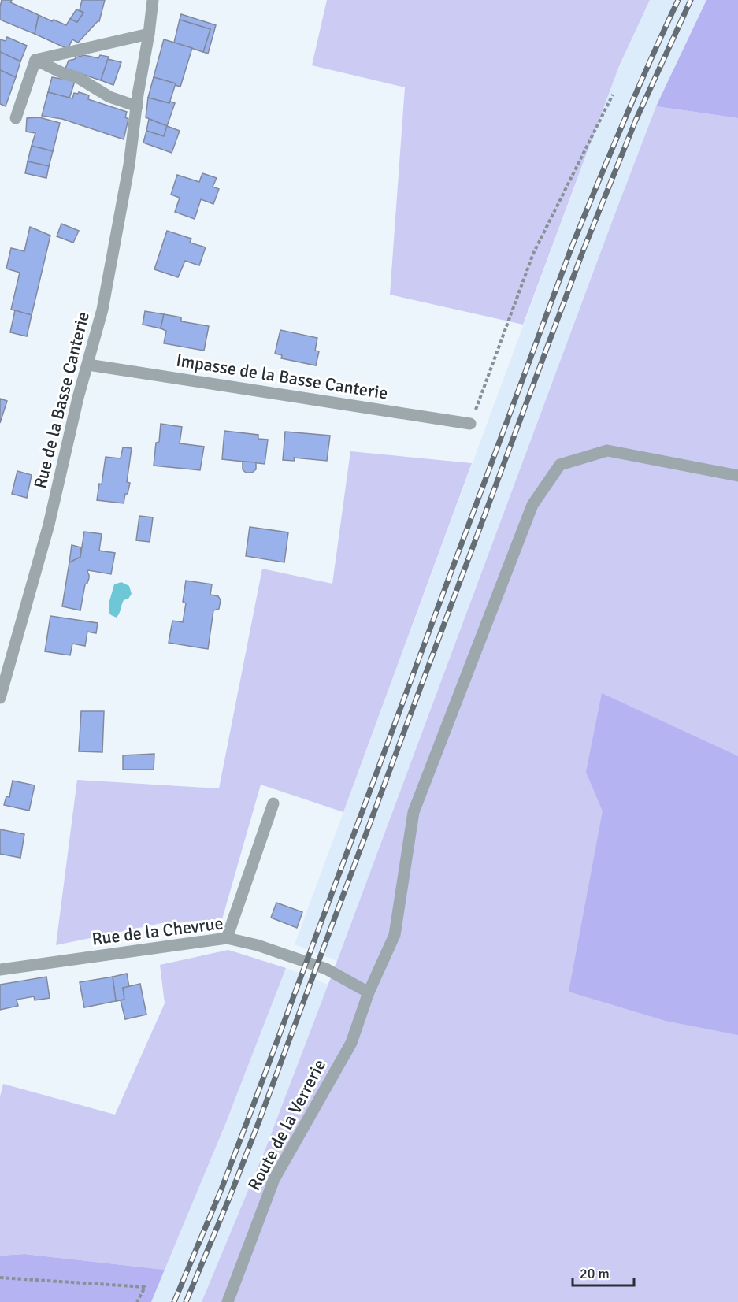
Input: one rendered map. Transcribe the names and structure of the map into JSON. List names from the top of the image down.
{
  "streets": {
    "street": [
      "Impasse de la Basse Canterie",
      "Rue de la Basse Canterie",
      "Rue de la Chevrue",
      "Route de la Verrerie"
    ]
  },
  "crossings": [
    ["Impasse de la Basse Canterie", "Rue de la Basse Canterie"],
    ["Rue de la Chevrue", "Route de la Verrerie"]
  ],
  "scale_bar": "20 m"
}
